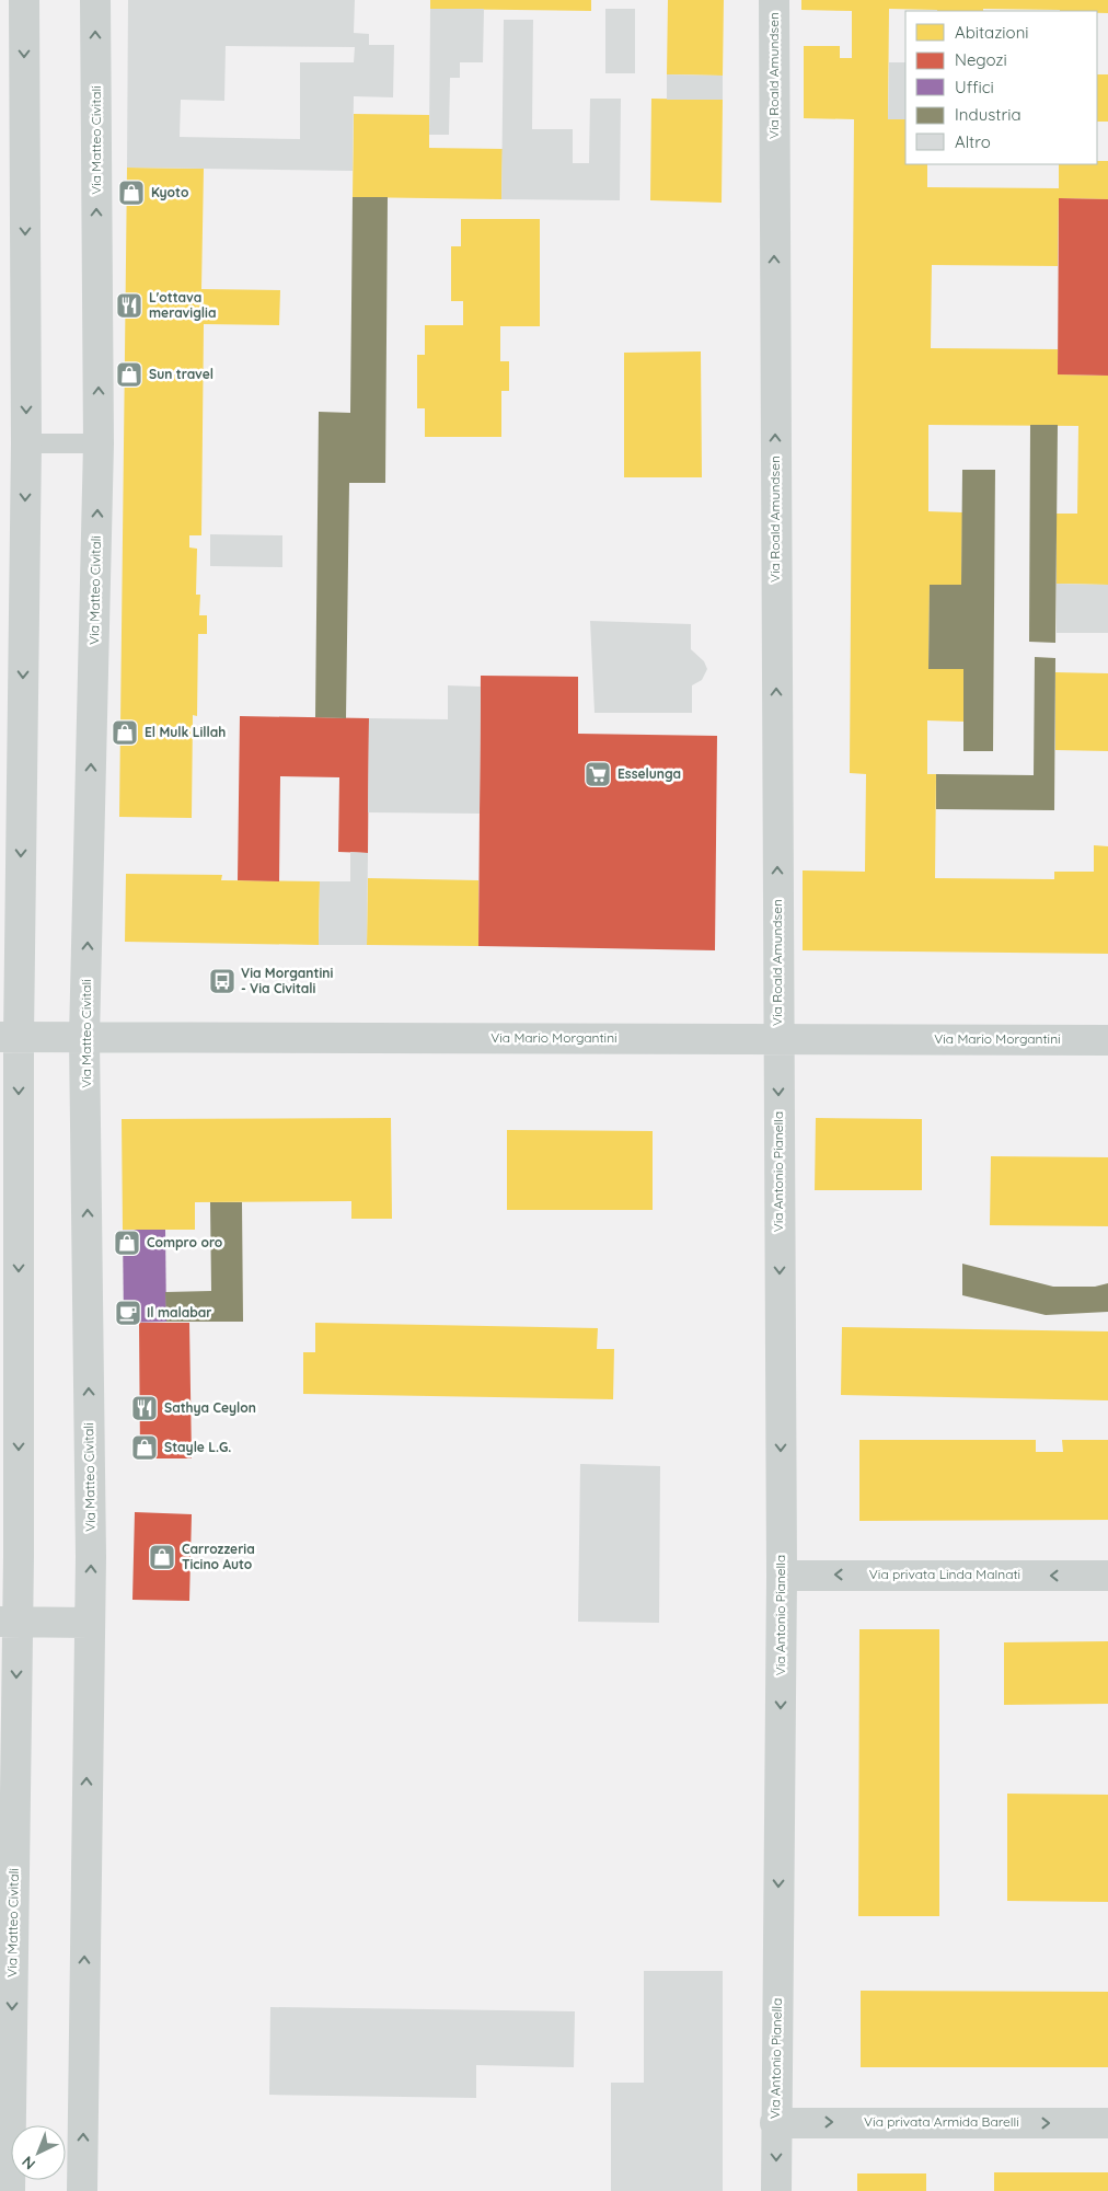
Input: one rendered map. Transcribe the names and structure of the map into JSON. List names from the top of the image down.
{
  "streets": {
    "street": [
      "Via Roald Amundsen",
      "Via Matteo Civitali",
      "Via Mario Morgantini",
      "Via Antonio Pianella",
      "Via privata Linda Malnati",
      "Via privata Armida Barelli"
    ]
  },
  "crossings": [
    ["Via Roald Amundsen", "Via Mario Morgantini"],
    ["Via Roald Amundsen", "Via Antonio Pianella"],
    ["Via Matteo Civitali", "Via Mario Morgantini"],
    ["Via Mario Morgantini", "Via Antonio Pianella"],
    ["Via Antonio Pianella", "Via privata Linda Malnati"],
    ["Via Antonio Pianella", "Via privata Armida Barelli"]
  ],
  "one_way": [
    "Via Roald Amundsen",
    "Via Antonio Pianella",
    "Via privata Linda Malnati",
    "Via privata Armida Barelli"
  ],
  "places": {
    "shop": [
      "Kyoto",
      "Sun travel",
      "El Mulk Lillah",
      "Compro oro",
      "Stayle L.G.",
      "Carrozzeria Ticino Auto"
    ],
    "restaurant": ["L'ottava meraviglia", "Sathya Ceylon"],
    "supermarket": ["Esselunga"],
    "bus stop": ["Via Morgantini - Via Civitali"],
    "cafe": ["Il malabar"]
  },
  "legend": [
    "Abitazioni",
    "Negozi",
    "Uffici",
    "Industria",
    "Altro"
  ],
  "north": "bottom left"
}
